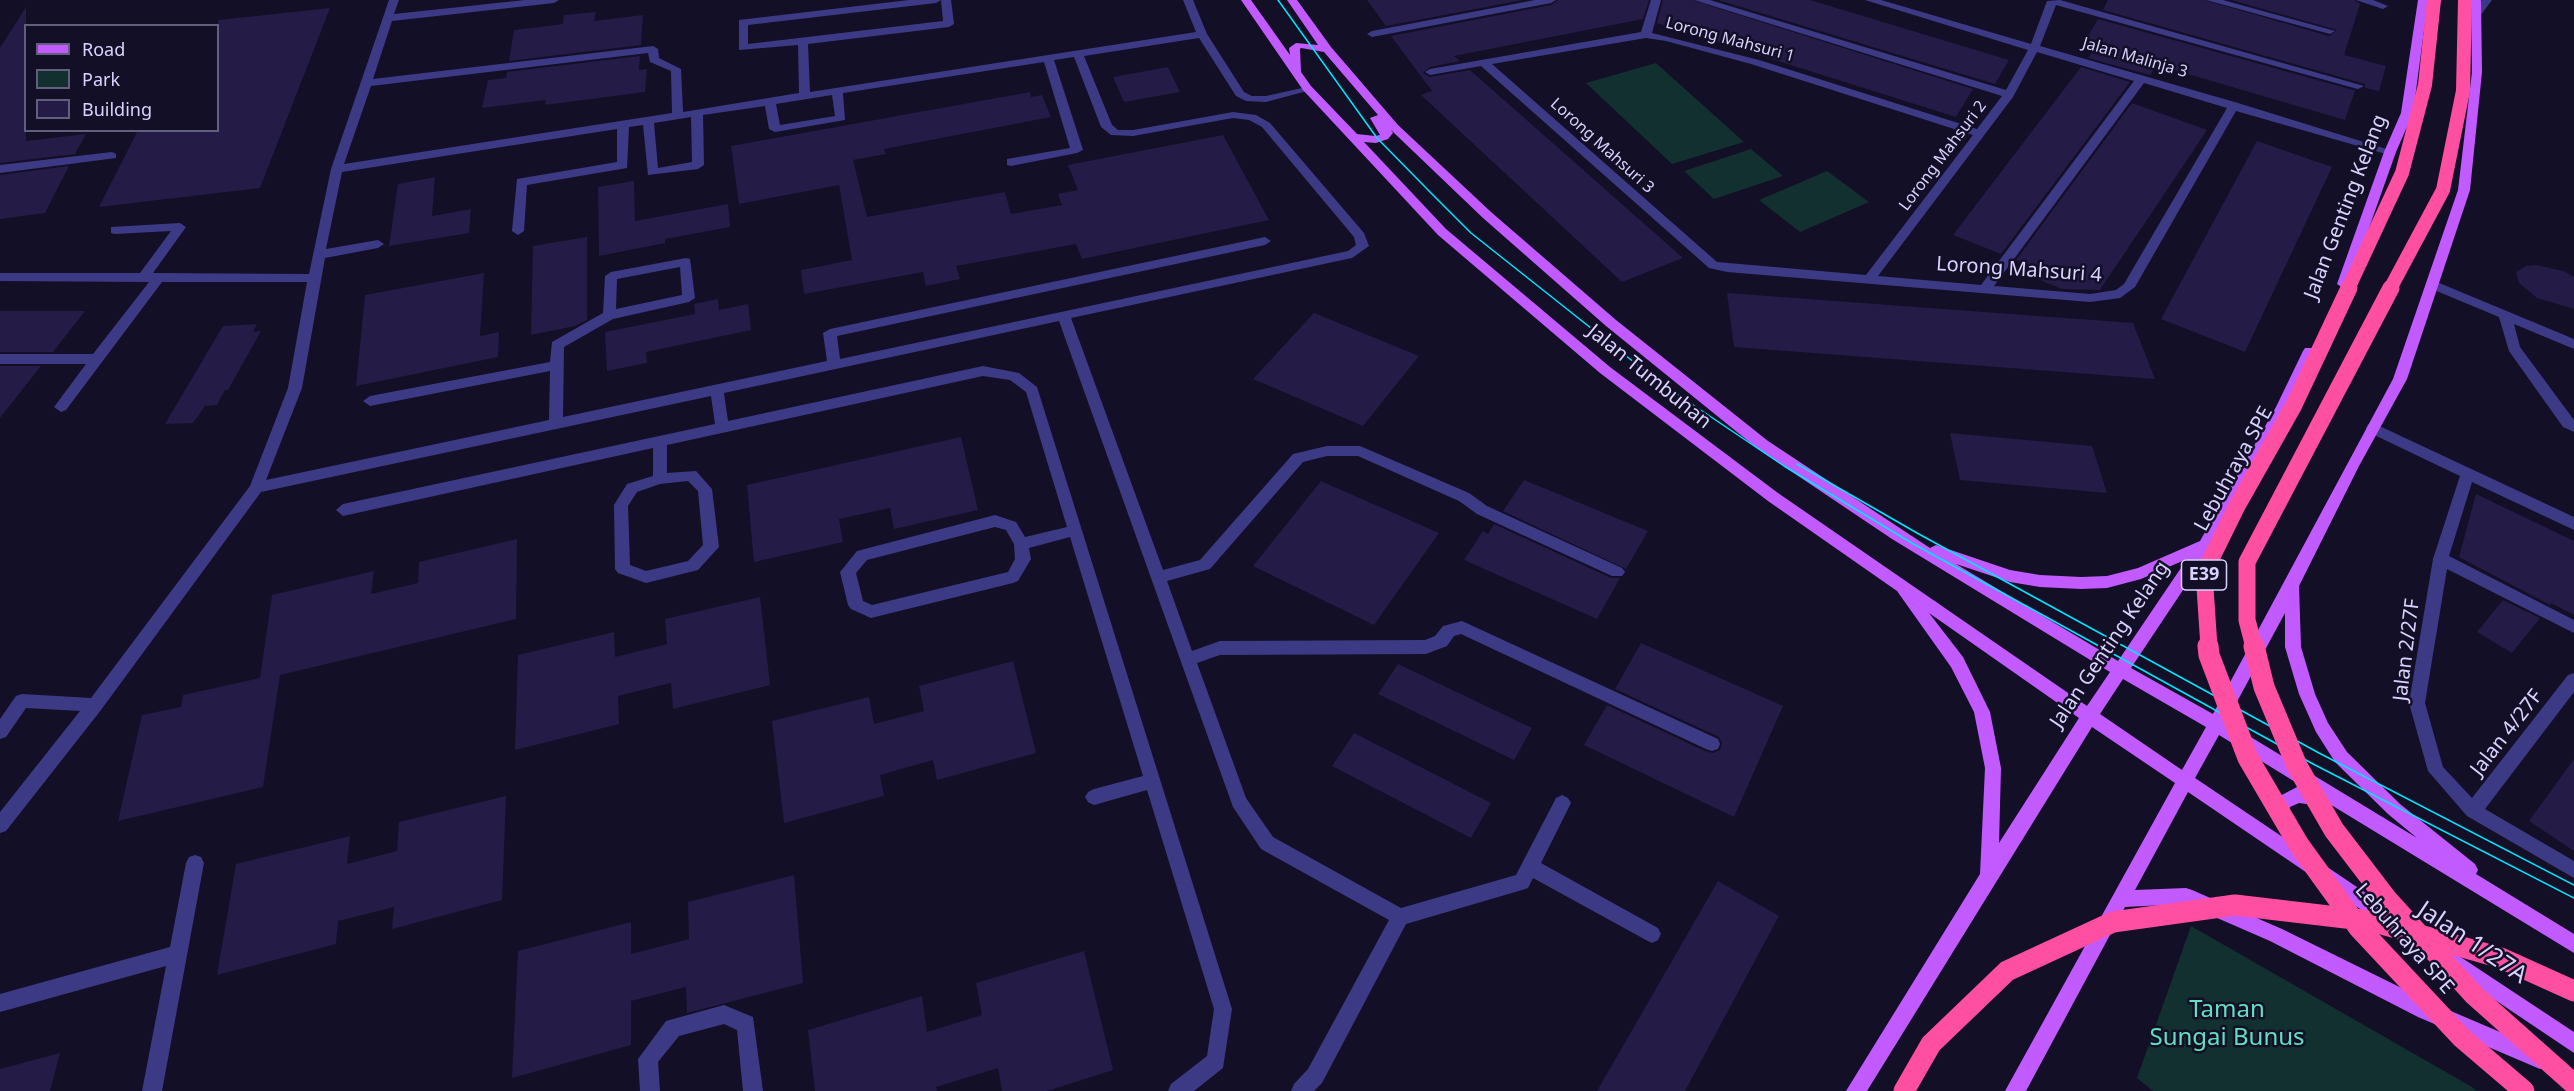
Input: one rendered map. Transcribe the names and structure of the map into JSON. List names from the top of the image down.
{
  "streets": {
    "highway": ["Lebuhraya SPE", "E39"],
    "main road": ["Jalan Genting Kelang", "Jalan Tumbuhan", "Jalan 1/27A"],
    "street": [
      "Lorong Mahsuri 1",
      "Jalan Malinja 3",
      "Lorong Mahsuri 3",
      "Lorong Mahsuri 2",
      "Lorong Mahsuri 4",
      "Jalan 2/27F",
      "Jalan 4/27F"
    ]
  },
  "crossings": [
    ["Lorong Mahsuri 1", "Lorong Mahsuri 3"],
    ["Lorong Mahsuri 1", "Lorong Mahsuri 2"],
    ["Jalan Malinja 3", "Lorong Mahsuri 2"],
    ["Jalan Malinja 3", "Jalan Genting Kelang"],
    ["Jalan Malinja 3", "Lorong Mahsuri 4"],
    ["Lorong Mahsuri 3", "Lorong Mahsuri 4"],
    ["Lorong Mahsuri 2", "Lorong Mahsuri 4"],
    ["Jalan Genting Kelang", "Jalan Tumbuhan"],
    ["Jalan Genting Kelang", "Jalan 1/27A"],
    ["Jalan Tumbuhan", "Jalan 1/27A"],
    ["Jalan 2/27F", "Jalan 4/27F"]
  ],
  "parks": ["Taman Sungai Bunus"],
  "legend": ["Road", "Park", "Building"]
}
